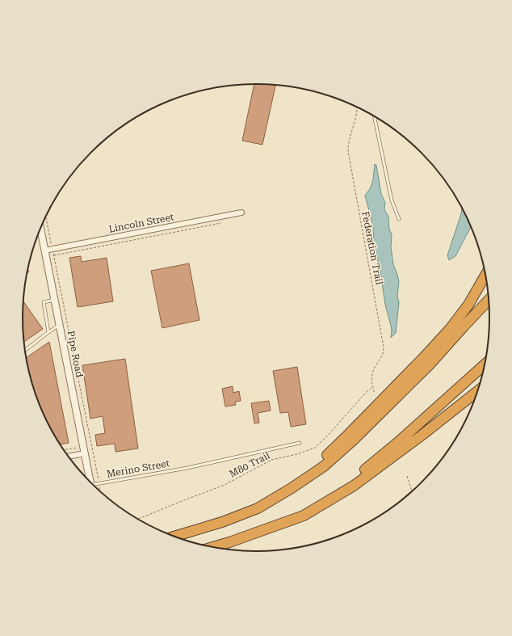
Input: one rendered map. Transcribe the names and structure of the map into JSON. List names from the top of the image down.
{
  "streets": {
    "street": ["Lincoln Street", "Pipe Road"],
    "lane": ["Merino Street"],
    "path": ["Federation Trail", "M80 Trail"]
  },
  "crossings": [
    ["Lincoln Street", "Pipe Road"],
    ["Federation Trail", "M80 Trail"]
  ]
}
